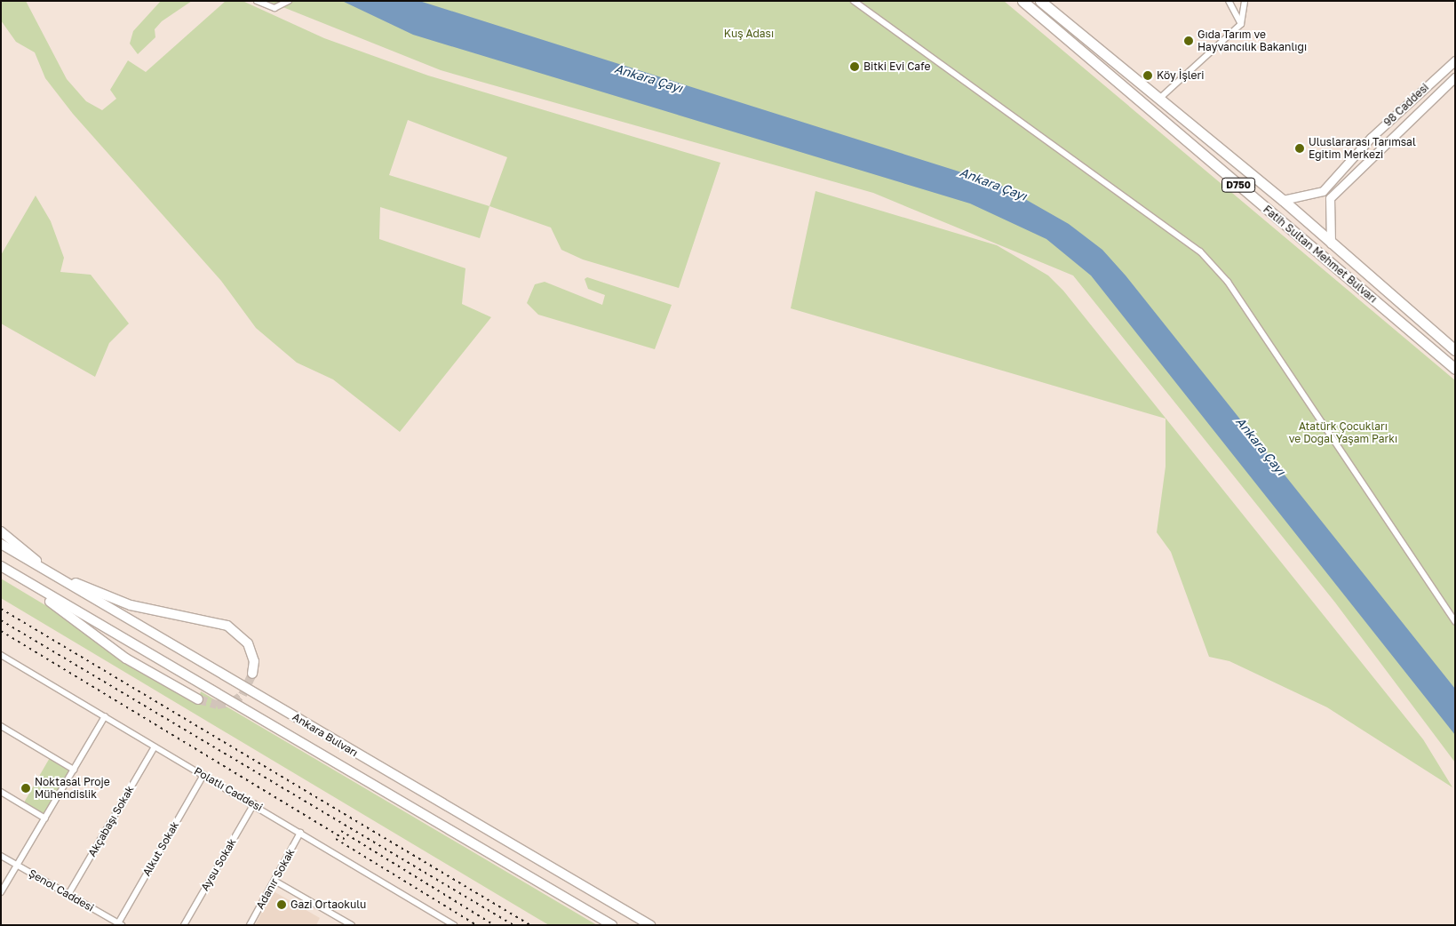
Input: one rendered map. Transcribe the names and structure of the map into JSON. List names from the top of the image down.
{
  "streets": {
    "highway": ["D750", "Fatih Sultan Mehmet Bulvarı"],
    "main road": ["98 Caddesi", "Ankara Bulvarı"],
    "street": [
      "Polatlı Caddesi",
      "Akçabaşı Sokak",
      "Alkut Sokak",
      "Aysu Sokak",
      "Adanır Sokak",
      "Şenol Caddesi"
    ]
  },
  "crossings": [
    ["Polatlı Caddesi", "Akçabaşı Sokak"],
    ["Polatlı Caddesi", "Alkut Sokak"],
    ["Polatlı Caddesi", "Aysu Sokak"],
    ["Polatlı Caddesi", "Adanır Sokak"],
    ["Akçabaşı Sokak", "Şenol Caddesi"],
    ["Alkut Sokak", "Şenol Caddesi"]
  ],
  "water": ["Ankara Çayı"],
  "parks": ["Kuş Adası", "Atatürk Çocukları ve Doğal Yaşam Parkı"],
  "places": [
    "Gıda Tarım ve Hayvancılık Bakanlığı",
    "Bitki Evi Cafe",
    "Köy İşleri",
    "Uluslararası Tarımsal Eğitim Merkezi",
    "Noktasal Proje Mühendislik",
    "Gazi Ortaokulu"
  ]
}
